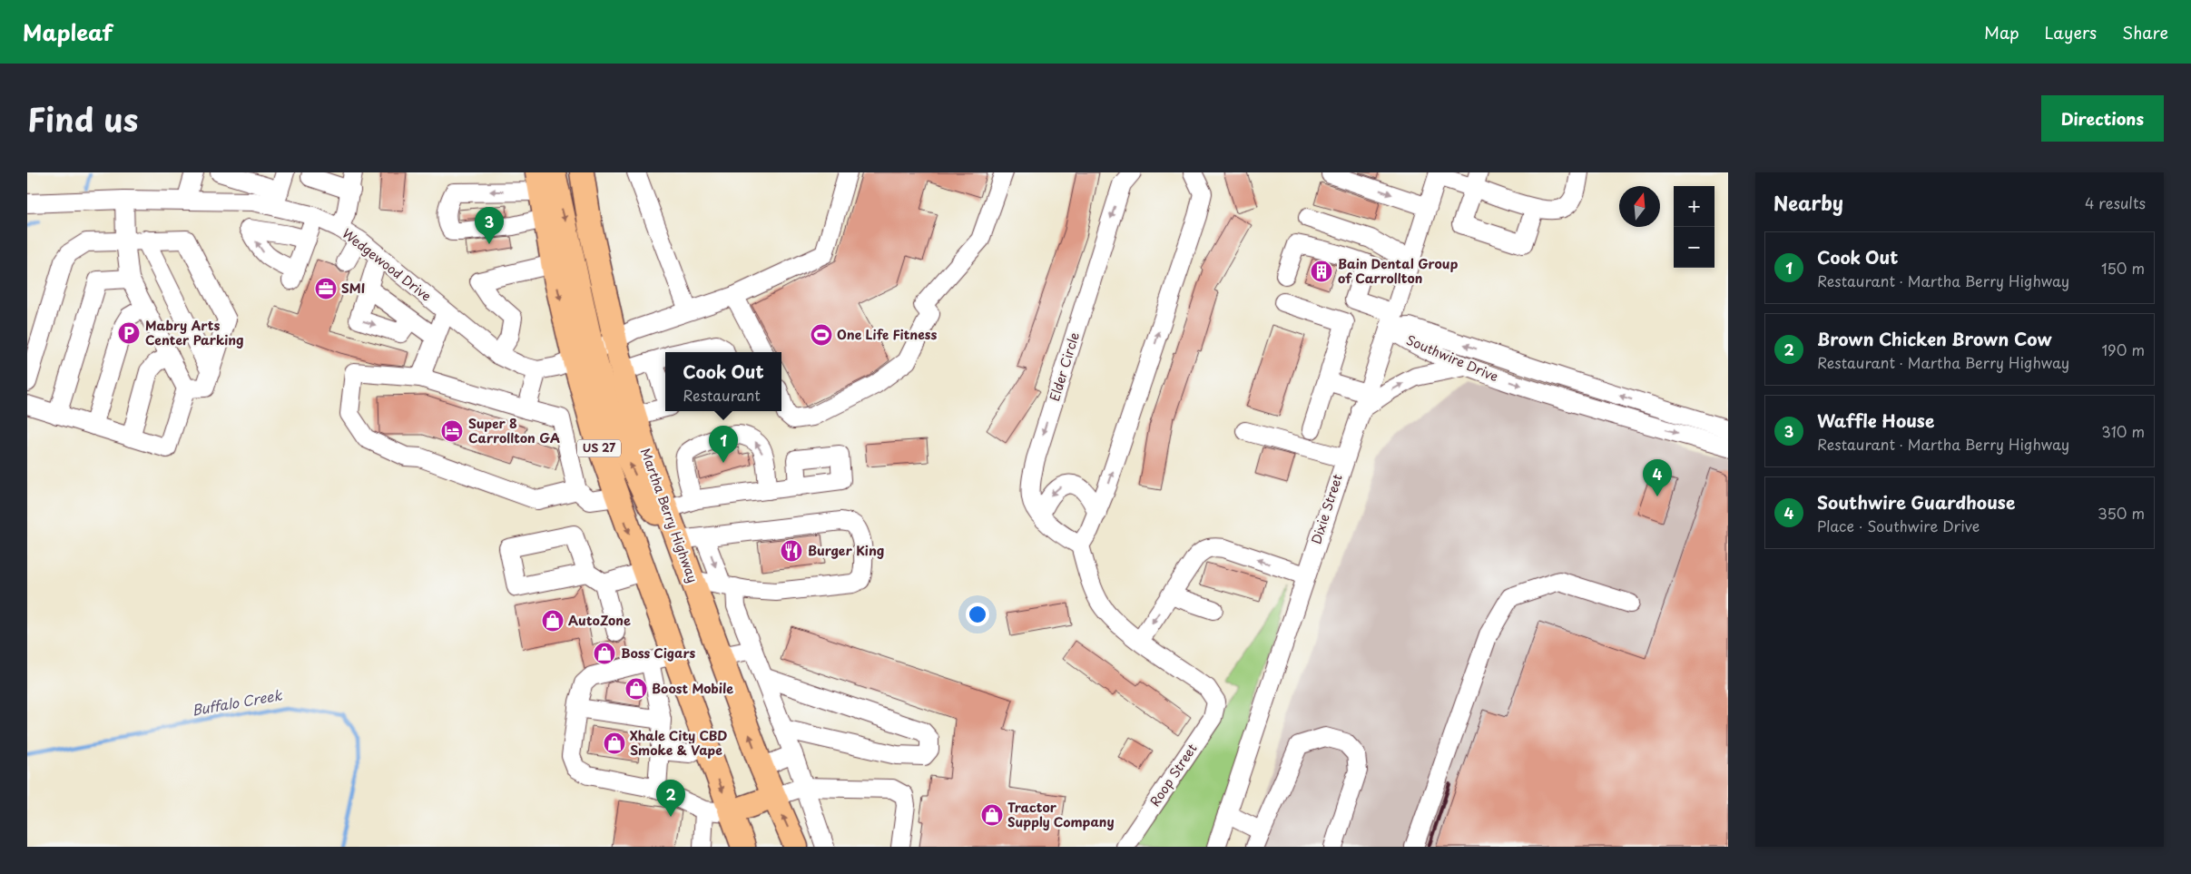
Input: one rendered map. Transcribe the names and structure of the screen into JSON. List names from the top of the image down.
{
  "streets": {
    "main road": ["US 27", "Martha Berry Highway"],
    "street": [
      "Wedgewood Drive",
      "Southwire Drive",
      "Elder Circle",
      "Dixie Street",
      "Roop Street"
    ]
  },
  "crossings": [
    ["Southwire Drive", "Dixie Street"]
  ],
  "water": ["Buffalo Creek"],
  "places": {
    "building": ["Bain Dental Group of Carrollton"],
    "office": ["SMI"],
    "parking": ["Mabry Arts Center Parking"],
    "sports": ["One Life Fitness"],
    "hotel": ["Super 8 Carrollton GA"],
    "restaurant": ["Burger King"],
    "shop": [
      "AutoZone",
      "Boss Cigars",
      "Boost Mobile",
      "Xhale City CBD Smoke & Vape",
      "Tractor Supply Company"
    ]
  },
  "north": "top",
  "page": {
    "header": "Mapleaf",
    "nav": ["Map", "Layers", "Share"],
    "title": "Find us",
    "buttons": "Directions",
    "heading": ["Nearby", "4 results"],
    "map_buttons": ["+", "−"],
    "pins": [
      "3",
      "1",
      "4",
      "2"
    ],
    "list": [
      {
        "mark": "1",
        "name": "Cook Out",
        "note": "Restaurant · Martha Berry Highway",
        "value": "150 m"
      },
      {
        "mark": "2",
        "name": "Brown Chicken Brown Cow",
        "note": "Restaurant · Martha Berry Highway",
        "value": "190 m"
      },
      {
        "mark": "3",
        "name": "Waffle House",
        "note": "Restaurant · Martha Berry Highway",
        "value": "310 m"
      },
      {
        "mark": "4",
        "name": "Southwire Guardhouse",
        "note": "Place · Southwire Drive",
        "value": "350 m"
      }
    ],
    "popup": ["Cook Out", "Restaurant"]
  }
}
